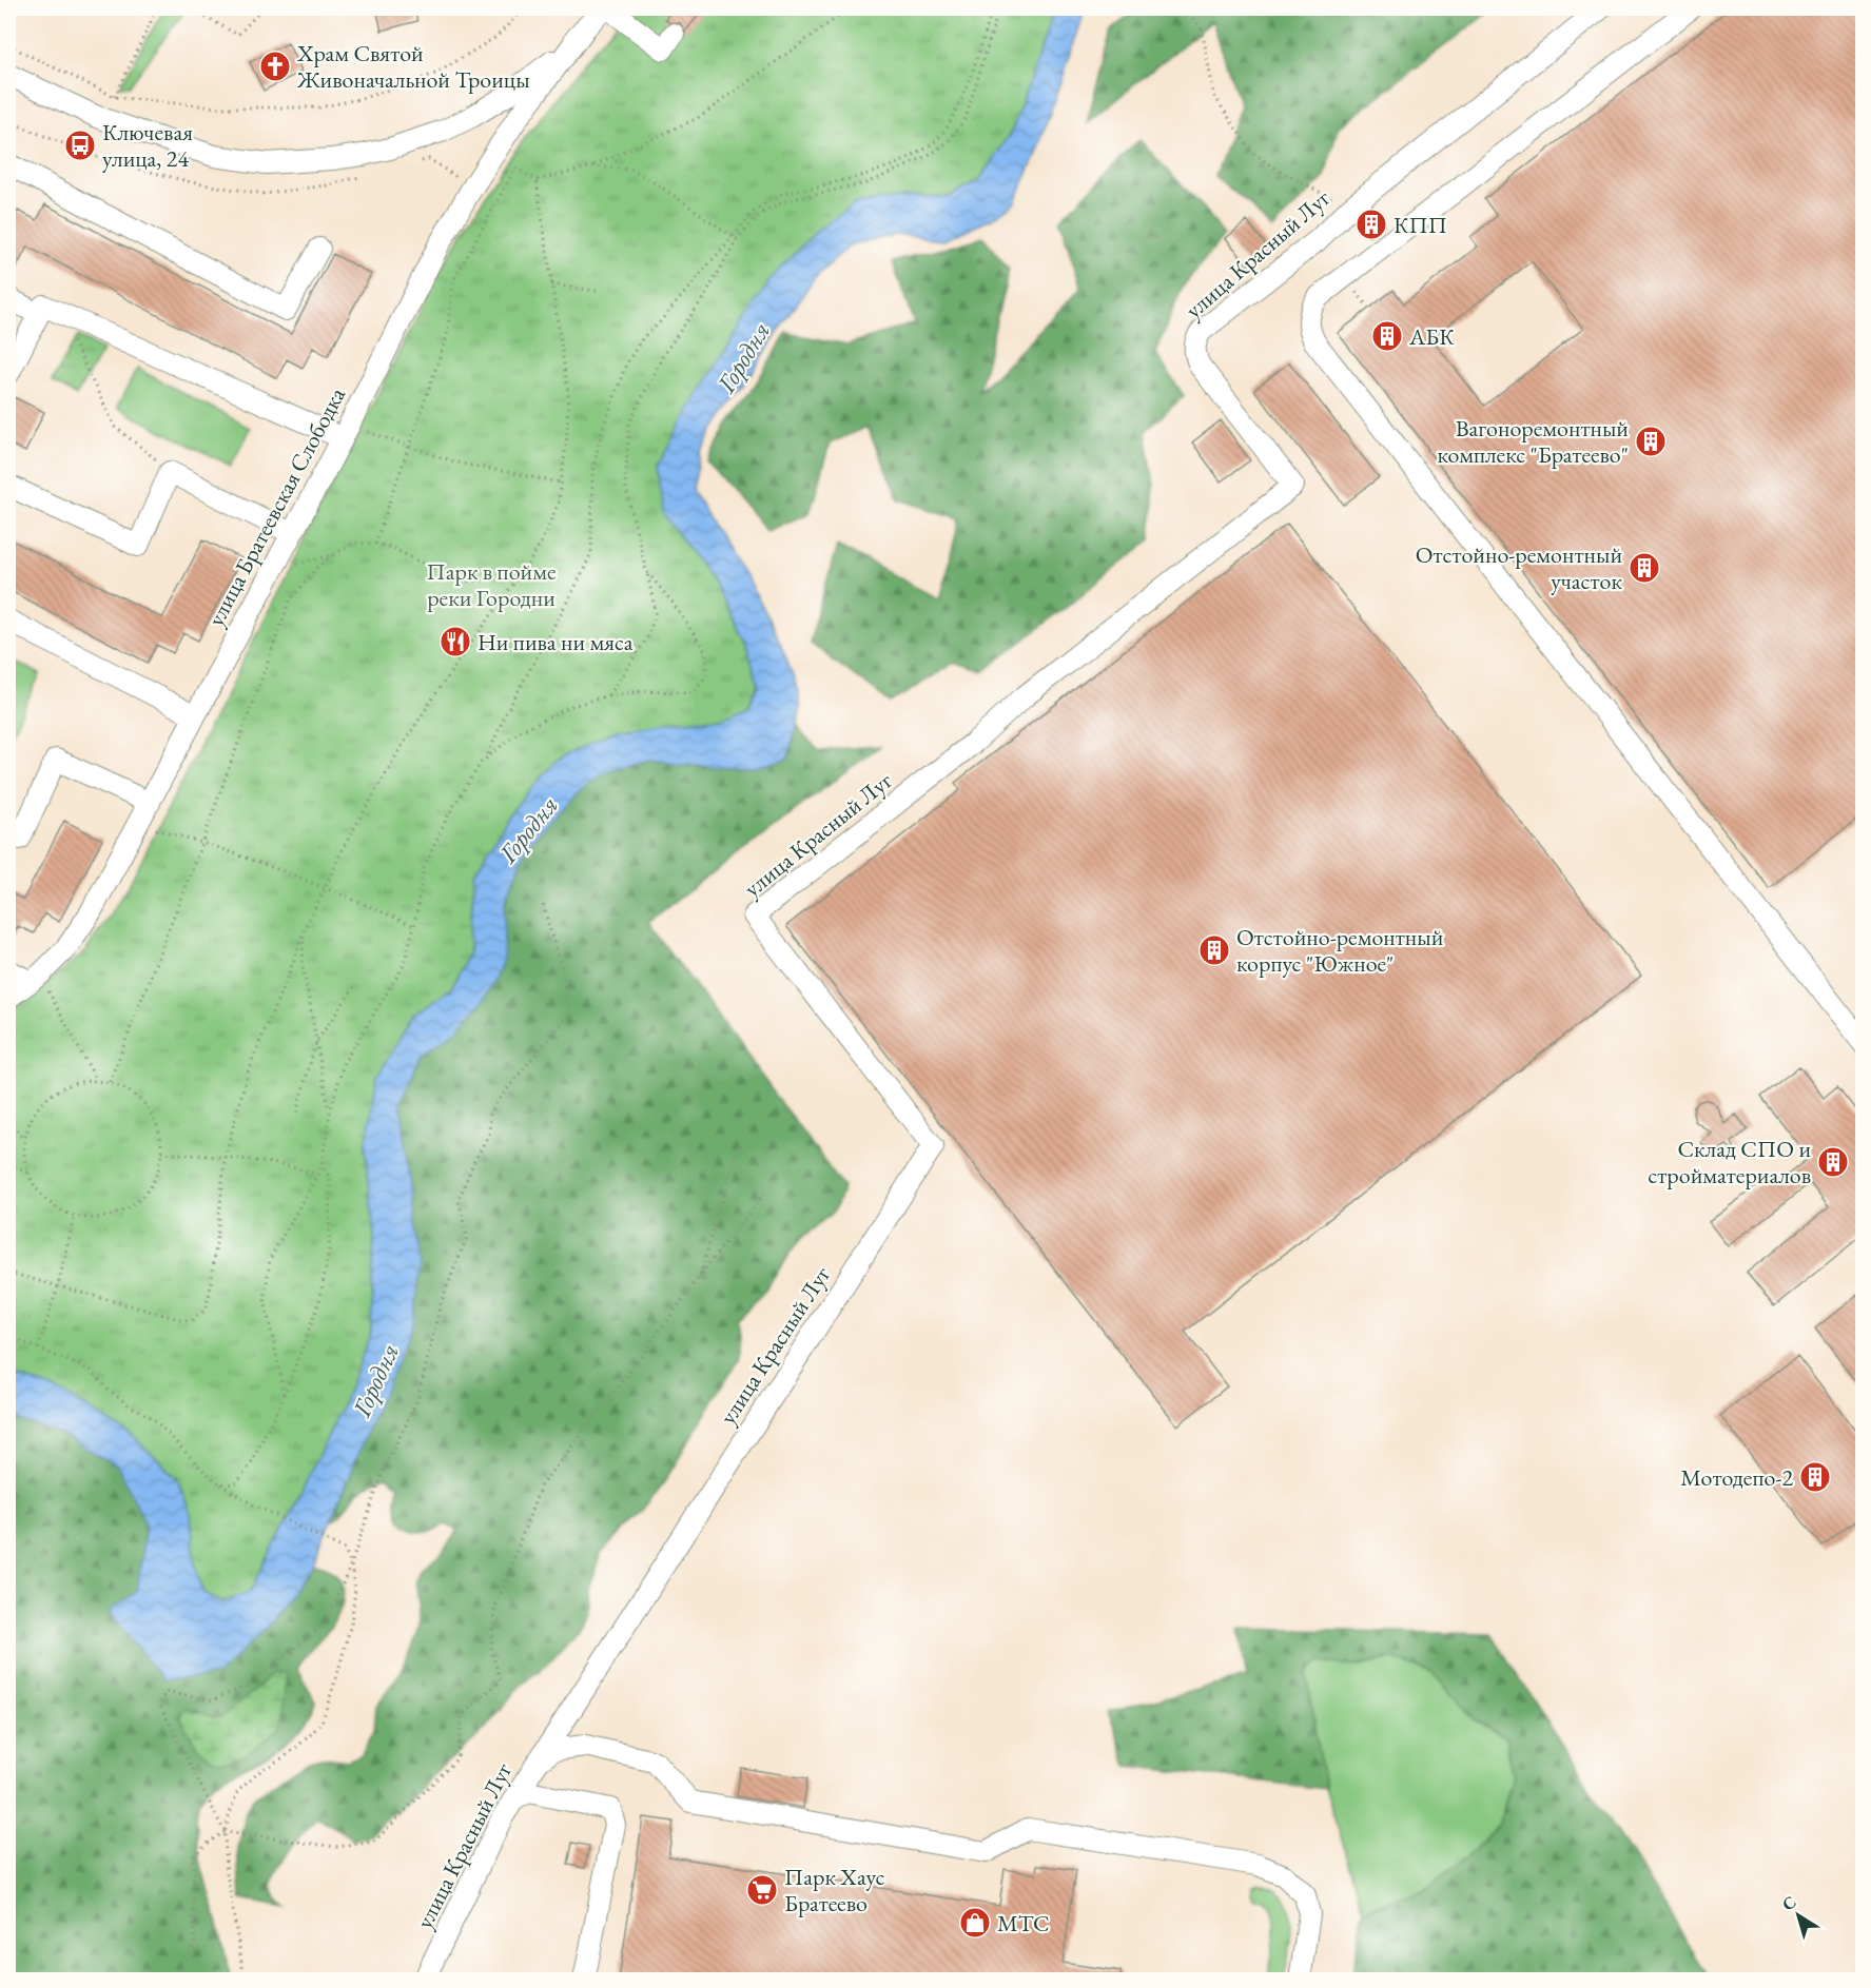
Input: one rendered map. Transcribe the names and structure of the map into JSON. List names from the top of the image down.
{
  "streets": {
    "street": ["улица Красный Луг", "улица Братеевская Слободка"]
  },
  "water": ["Городня"],
  "parks": ["Парк в пойме реки Городни"],
  "places": {
    "church": ["Храм Святой Живоначальной Троицы"],
    "bus stop": ["Ключевая улица, 24"],
    "building": [
      "КПП",
      "АБК",
      "Вагоноремонтный комплекс \"Братеево\"",
      "Отстойно-ремонтный участок",
      "Отстойно-ремонтный корпус \"Южное\"",
      "Склад СПО и стройматериалов",
      "Мотодепо-2"
    ],
    "restaurant": ["Ни пива ни мяса"],
    "supermarket": ["Парк Хаус Братеево"],
    "shop": ["МТС"]
  },
  "north": "top left"
}
